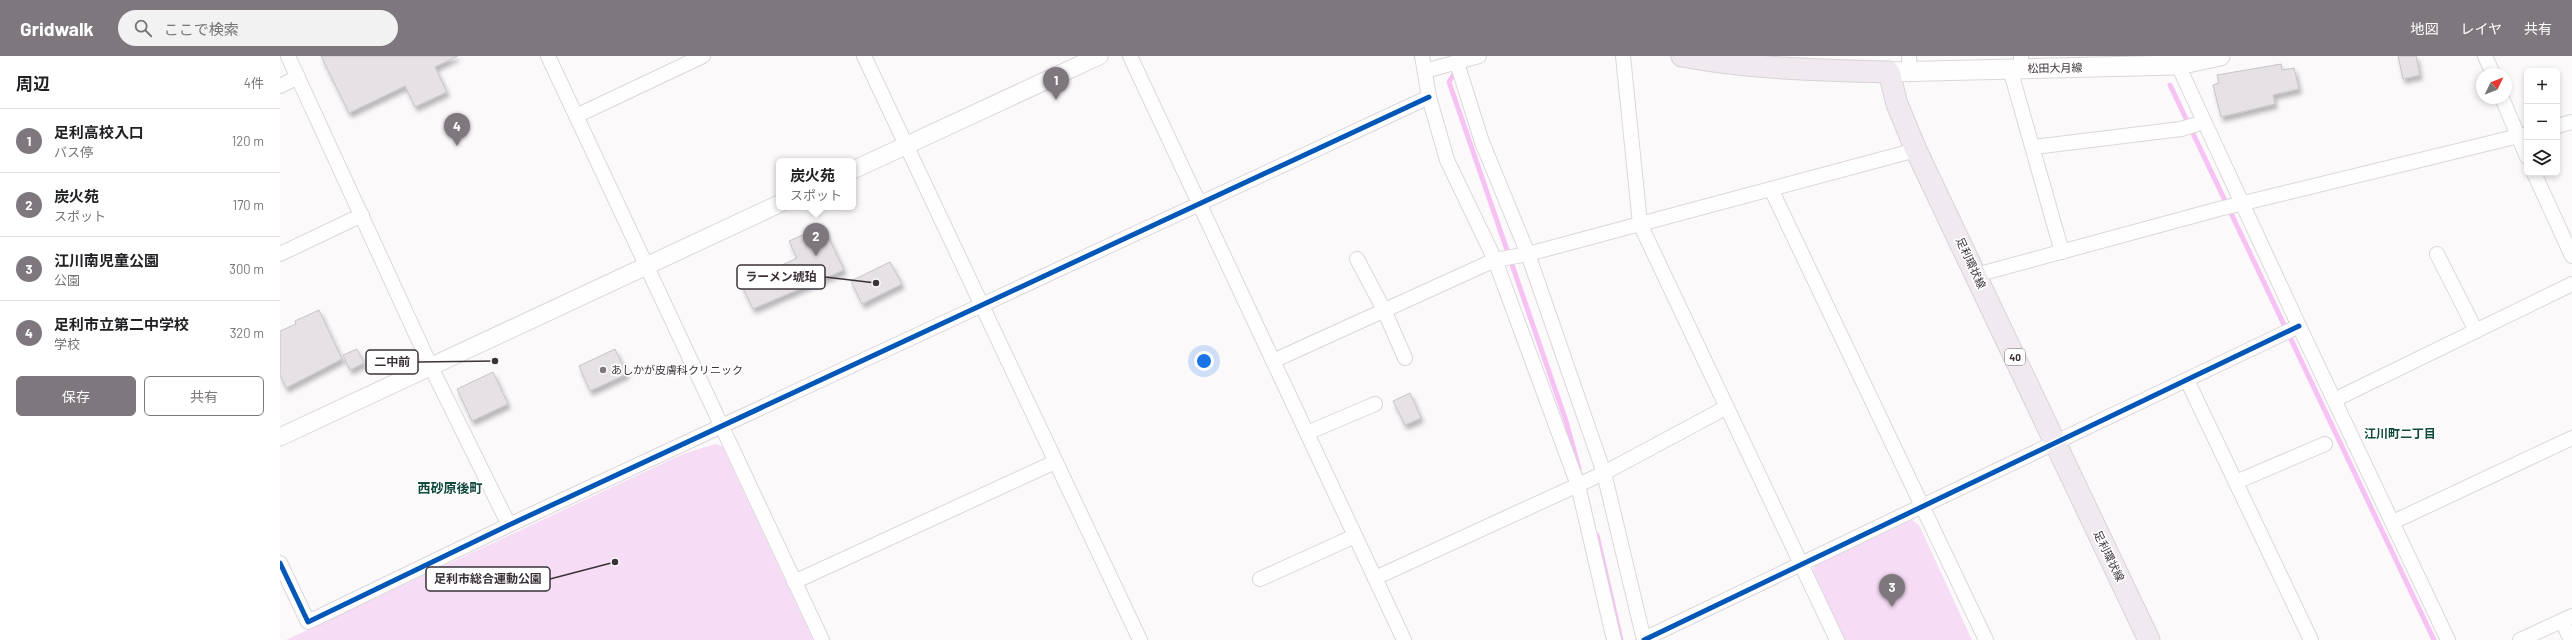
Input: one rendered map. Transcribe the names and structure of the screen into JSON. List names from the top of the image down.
{
  "streets": {
    "main road": ["松田大月線", "足利環状線", "40"]
  },
  "crossings": [
    ["松田大月線", "足利環状線"]
  ],
  "districts": ["江川町二丁目", "西砂原後町"],
  "places": [
    "ラーメン琥珀",
    "二中前",
    "あしかが皮膚科クリニック",
    "足利市総合運動公園"
  ],
  "north": "top right",
  "page": {
    "header": "Gridwalk",
    "search": "ここで検索",
    "nav": ["地図", "レイヤ", "共有"],
    "heading": ["周辺", "4件"],
    "pins": [
      "1",
      "4",
      "2",
      "3"
    ],
    "map_buttons": ["+", "−"],
    "list": [
      {
        "mark": "1",
        "name": "足利高校入口",
        "note": "バス停",
        "value": "120 m"
      },
      {
        "mark": "2",
        "name": "炭火苑",
        "note": "スポット",
        "value": "170 m"
      },
      {
        "mark": "3",
        "name": "江川南児童公園",
        "note": "公園",
        "value": "300 m"
      },
      {
        "mark": "4",
        "name": "足利市立第二中学校",
        "note": "学校",
        "value": "320 m"
      }
    ],
    "popup": ["炭火苑", "スポット"],
    "buttons": ["保存", "共有"]
  }
}
